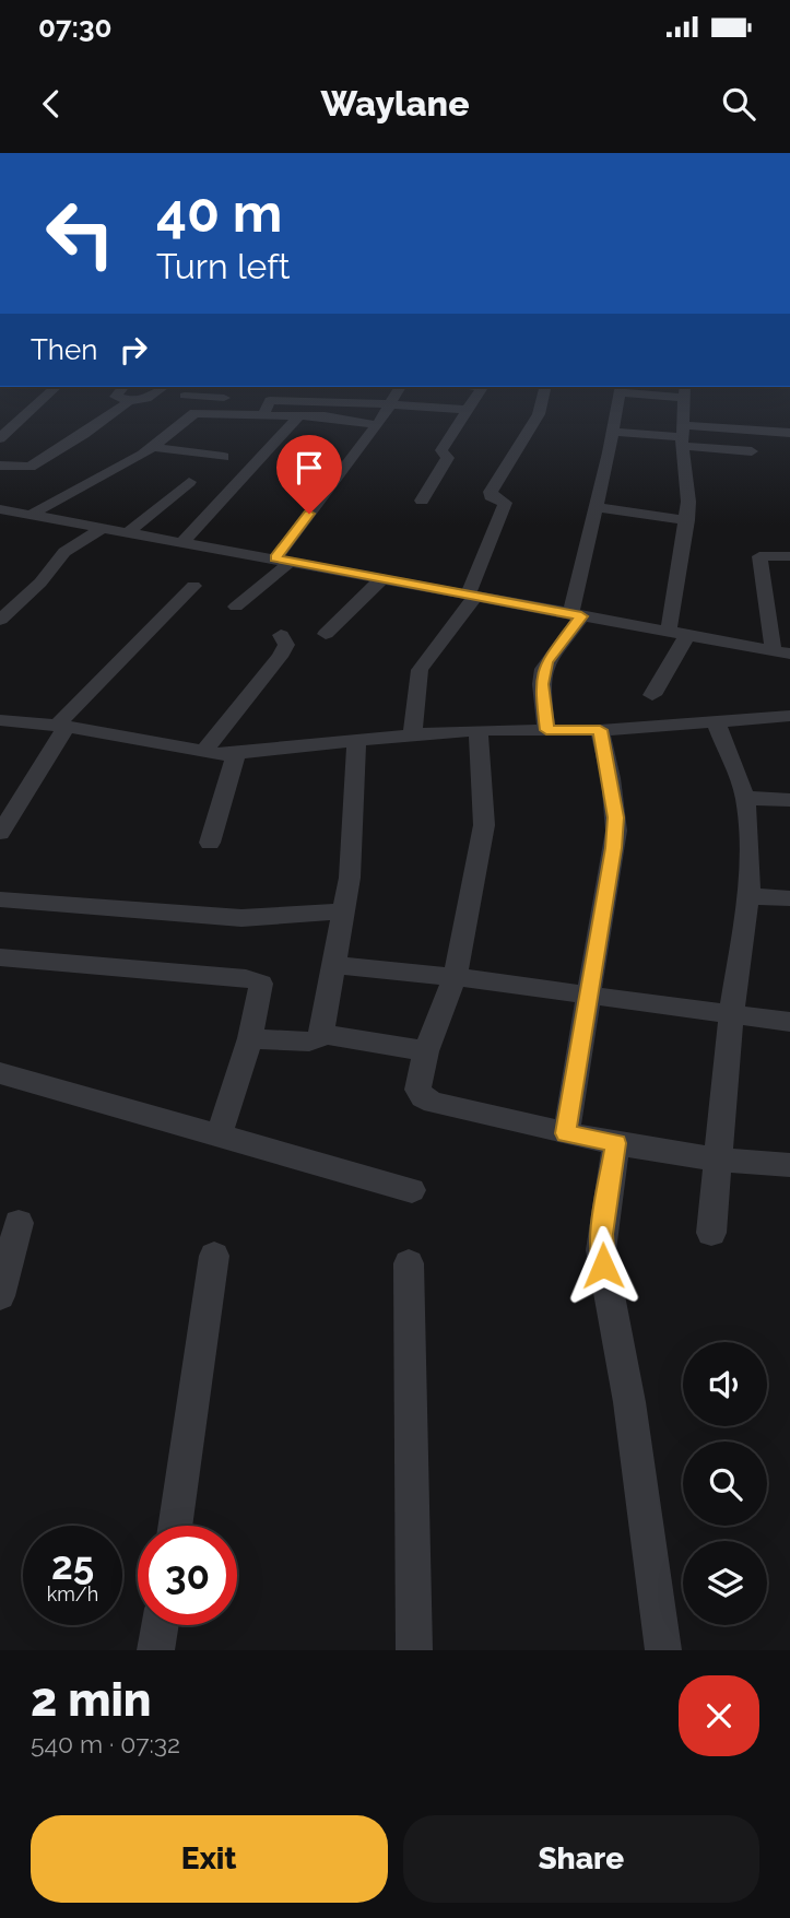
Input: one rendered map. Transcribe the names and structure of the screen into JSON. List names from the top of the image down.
{
  "page": {
    "status": "07:30",
    "header": "Waylane",
    "turn": ["40 m", "Turn left"],
    "then": "Then",
    "speed": "25 km/h",
    "limit": "30",
    "heading": ["2 min", "540 m · 07:32"],
    "buttons": ["Exit", "Share"]
  }
}
